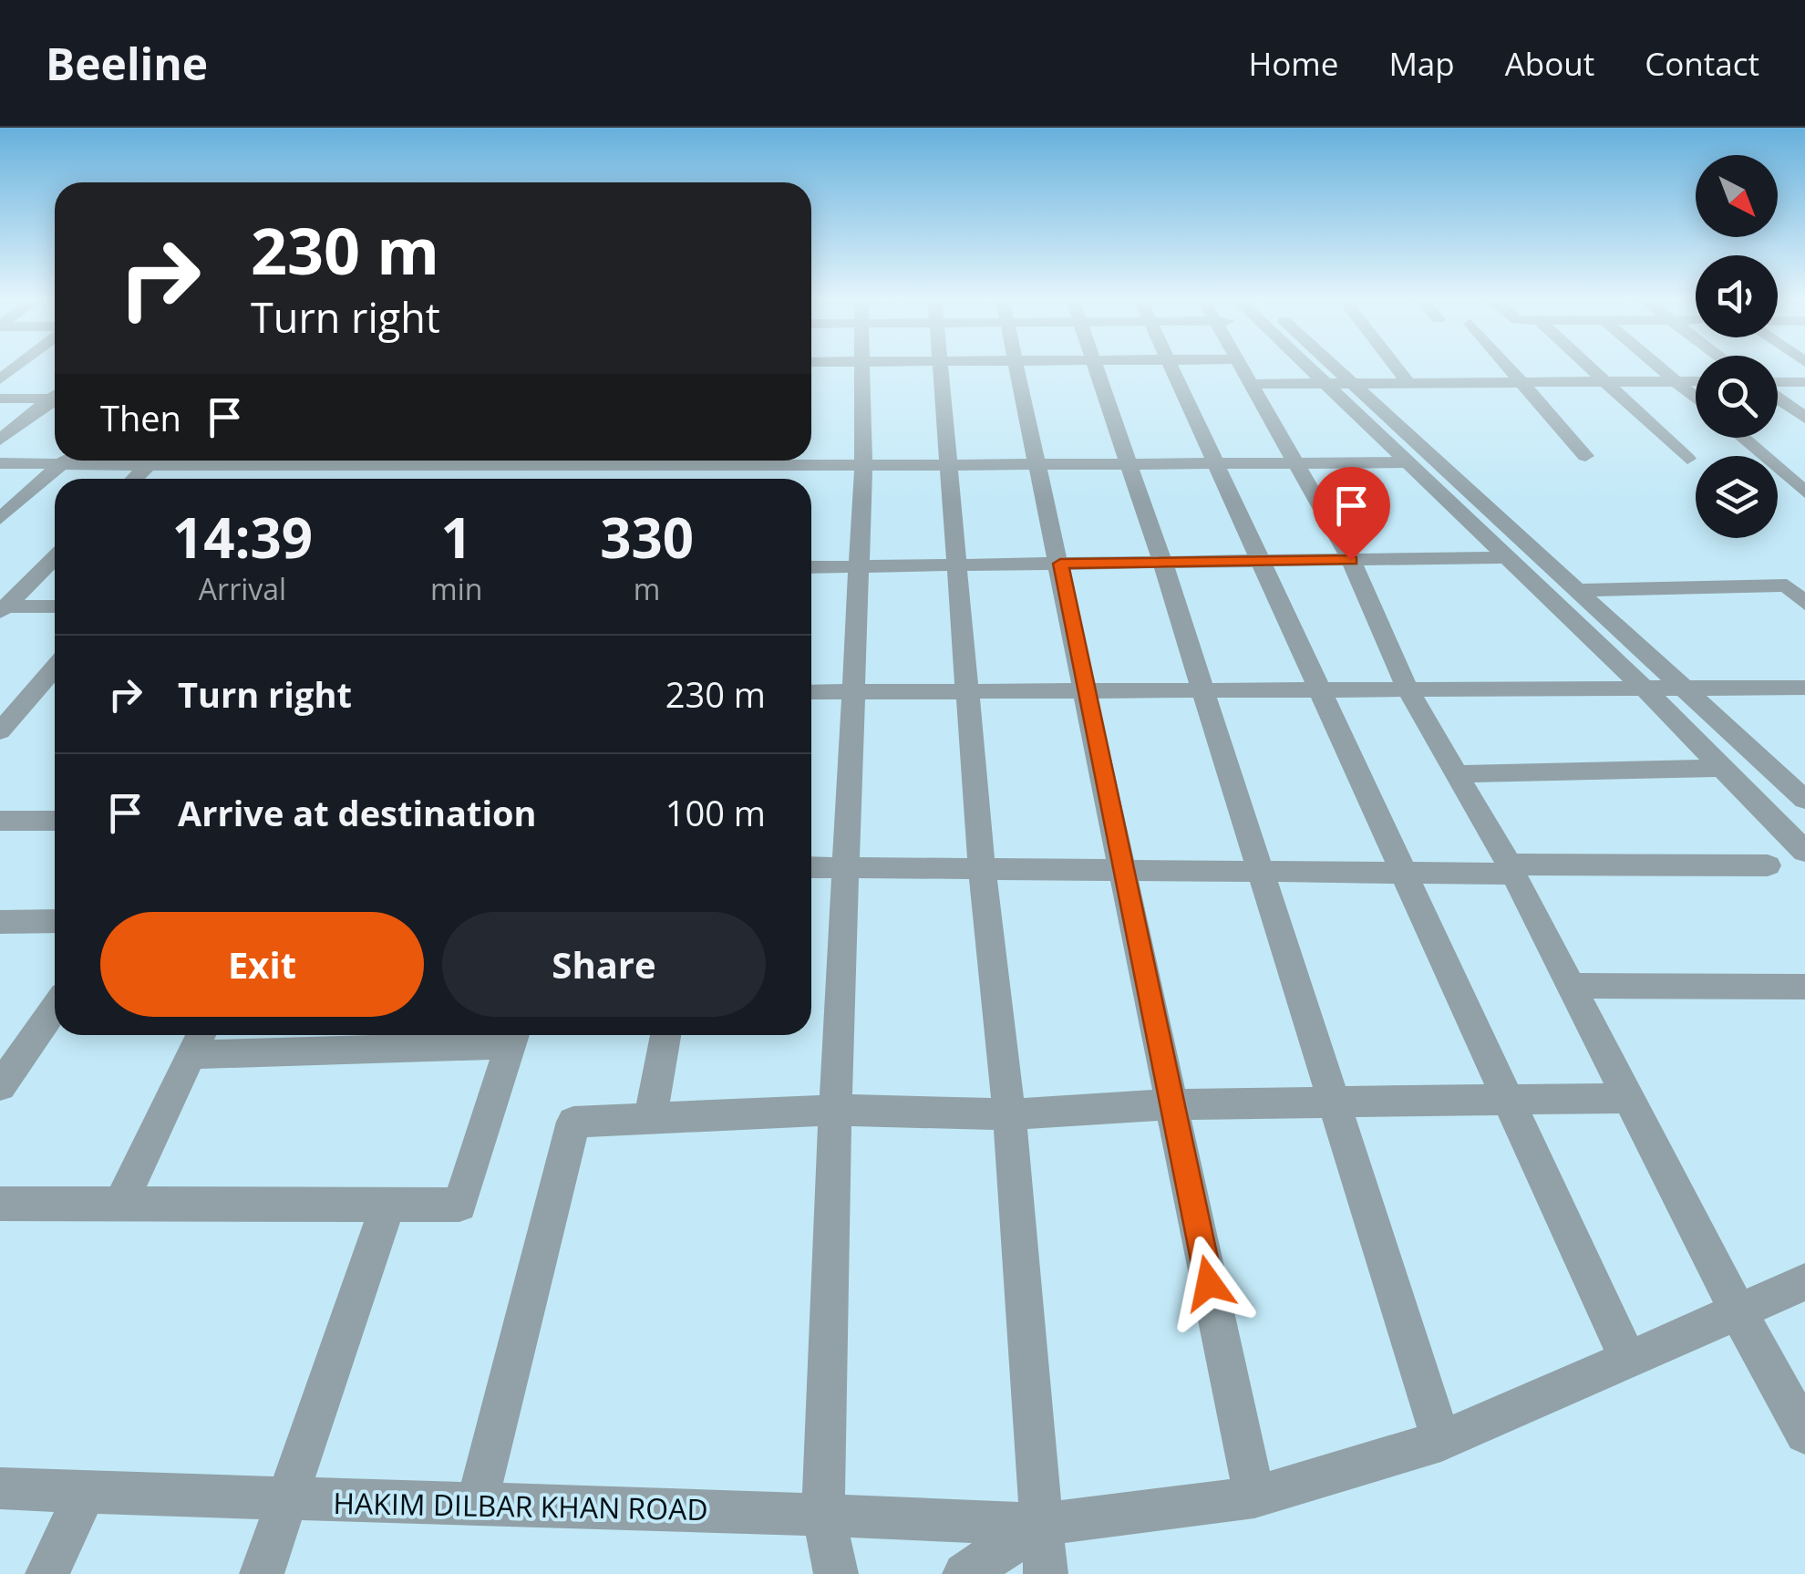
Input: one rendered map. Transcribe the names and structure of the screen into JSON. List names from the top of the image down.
{
  "streets": {
    "street": ["HAKIM DILBAR KHAN ROAD"]
  },
  "north": "bottom right",
  "page": {
    "header": "Beeline",
    "nav": [
      "Home",
      "Map",
      "About",
      "Contact"
    ],
    "turn": ["230 m", "Turn right"],
    "then": "Then",
    "eta": [
      "14:39",
      "Arrival",
      "1",
      "min",
      "330",
      "m"
    ],
    "list": [
      {
        "name": "Turn right",
        "value": "230 m"
      },
      {
        "name": "Arrive at destination",
        "value": "100 m"
      }
    ],
    "buttons": ["Exit", "Share"]
  }
}
